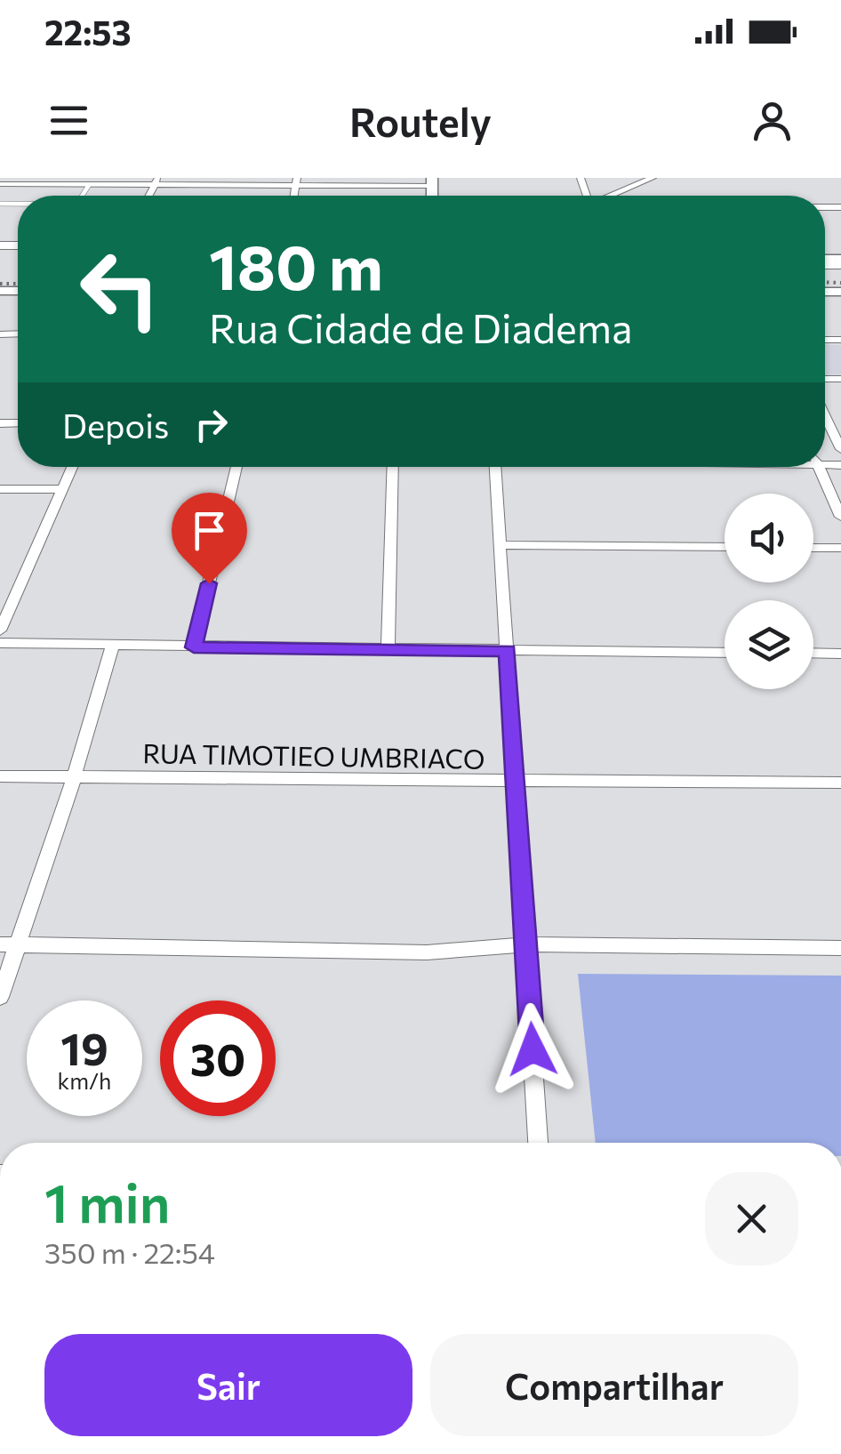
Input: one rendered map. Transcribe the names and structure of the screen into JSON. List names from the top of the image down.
{
  "streets": {
    "street": ["RUA TIMOTIEO UMBRIACO"]
  },
  "page": {
    "status": "22:53",
    "header": "Routely",
    "turn": ["180 m", "Rua Cidade de Diadema"],
    "then": "Depois",
    "speed": "19 km/h",
    "limit": "30",
    "heading": ["1 min", "350 m · 22:54"],
    "buttons": ["Sair", "Compartilhar"]
  }
}
